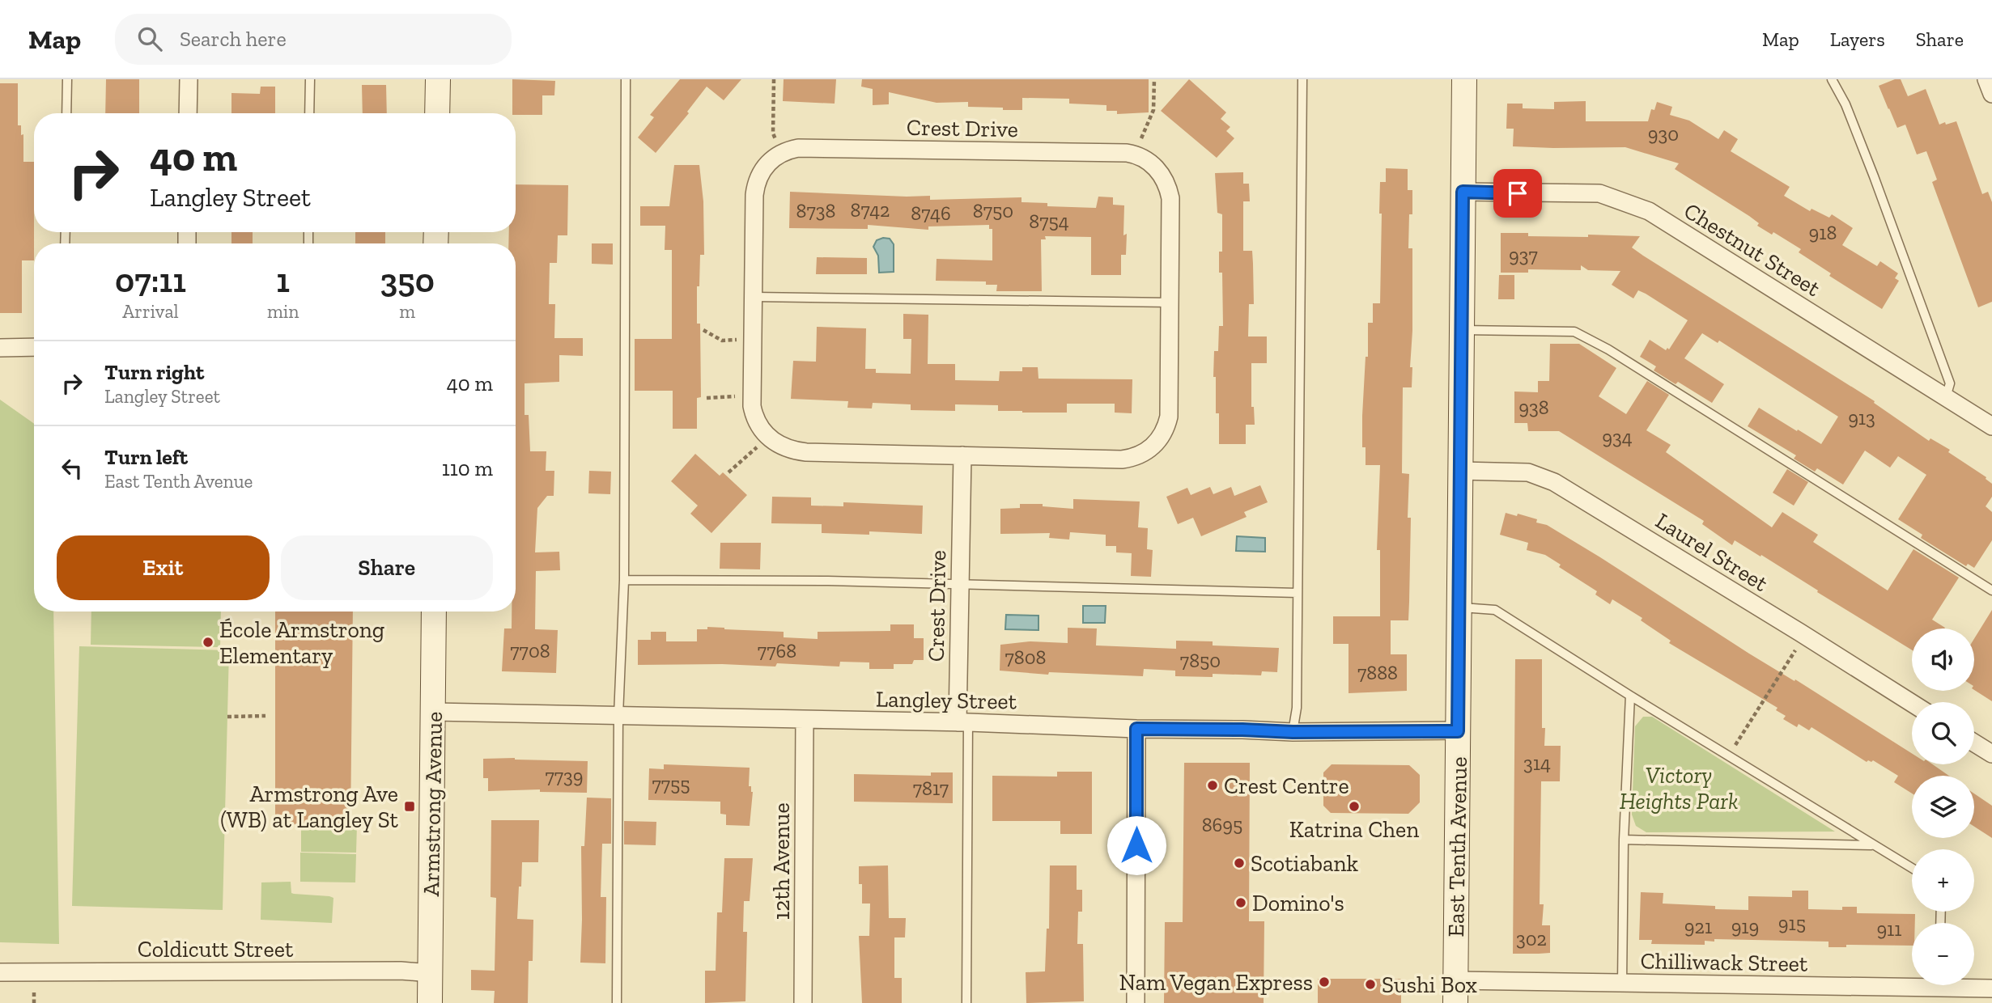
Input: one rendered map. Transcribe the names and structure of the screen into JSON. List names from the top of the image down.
{
  "streets": {
    "main road": ["Armstrong Avenue", "East Tenth Avenue"],
    "street": [
      "Crest Drive",
      "Chestnut Street",
      "Laurel Street",
      "Langley Street",
      "12th Avenue",
      "Coldicutt Street",
      "Chilliwack Street"
    ]
  },
  "crossings": [
    ["Crest Drive", "Langley Street"],
    ["Chestnut Street", "East Tenth Avenue"],
    ["Laurel Street", "East Tenth Avenue"],
    ["Langley Street", "Armstrong Avenue"],
    ["Langley Street", "East Tenth Avenue"],
    ["Langley Street", "12th Avenue"],
    ["Armstrong Avenue", "Coldicutt Street"],
    ["East Tenth Avenue", "Chilliwack Street"]
  ],
  "parks": ["Victory Heights Park"],
  "places": {
    "other": [
      "École Armstrong Elementary",
      "Crest Centre",
      "Katrina Chen",
      "Scotiabank",
      "Domino's",
      "Nam Vegan Express",
      "Sushi Box"
    ],
    "transit": ["Armstrong Ave (WB) at Langley St"]
  },
  "house_numbers": [
    "930",
    "8742",
    "8738",
    "8750",
    "8746",
    "8754",
    "918",
    "937",
    "938",
    "913",
    "934",
    "7708",
    "7768",
    "7808",
    "7850",
    "7888",
    "314",
    "7739",
    "7755",
    "7817",
    "8695",
    "915",
    "921",
    "919",
    "911",
    "302"
  ],
  "page": {
    "header": "Map",
    "search": "Search here",
    "nav": ["Map", "Layers", "Share"],
    "turn": ["40 m", "Langley Street"],
    "eta": [
      "07:11",
      "Arrival",
      "1",
      "min",
      "350",
      "m"
    ],
    "list": [
      {
        "name": "Turn right",
        "note": "Langley Street",
        "value": "40 m"
      },
      {
        "name": "Turn left",
        "note": "East Tenth Avenue",
        "value": "110 m"
      }
    ],
    "buttons": ["Exit", "Share"],
    "map_buttons": ["+", "−"]
  }
}
